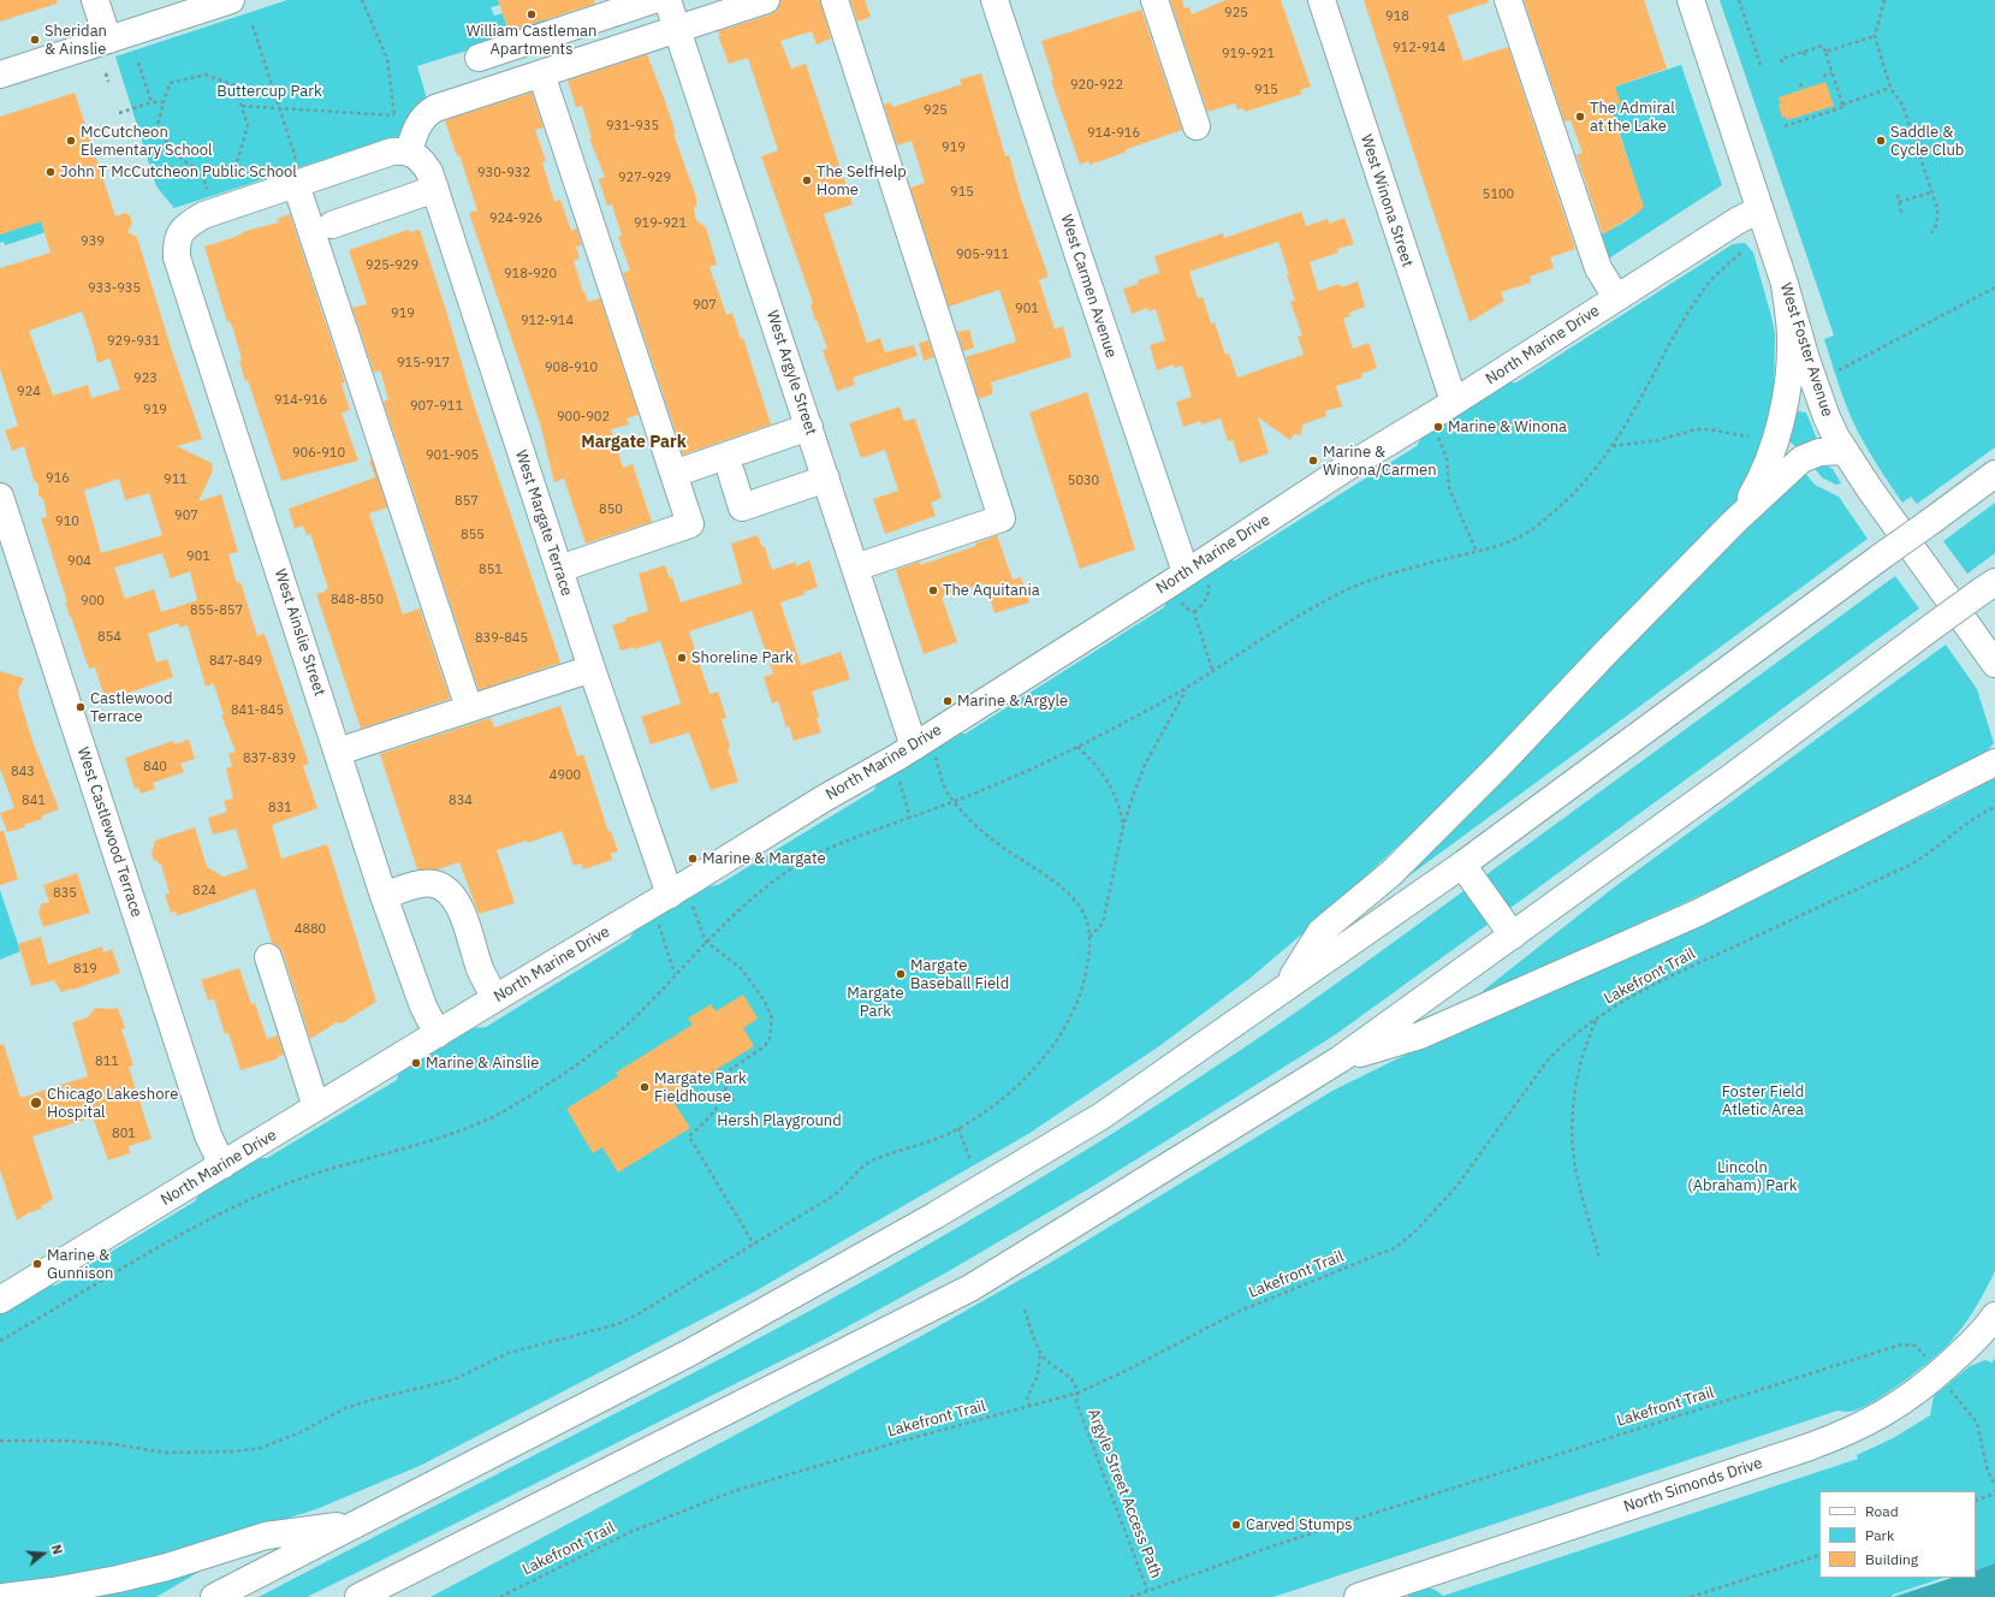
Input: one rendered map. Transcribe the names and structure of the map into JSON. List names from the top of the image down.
{
  "streets": {
    "main road": [
      "West Winona Street",
      "West Carmen Avenue",
      "North Marine Drive",
      "West Foster Avenue",
      "West Argyle Street",
      "West Margate Terrace",
      "West Ainslie Street",
      "West Castlewood Terrace",
      "North Simonds Drive"
    ],
    "path": ["Lakefront Trail", "Argyle Street Access Path"]
  },
  "crossings": [
    ["West Winona Street", "North Marine Drive"],
    ["West Carmen Avenue", "North Marine Drive"],
    ["North Marine Drive", "West Foster Avenue"],
    ["North Marine Drive", "West Argyle Street"],
    ["North Marine Drive", "West Margate Terrace"],
    ["North Marine Drive", "West Ainslie Street"],
    ["North Marine Drive", "West Castlewood Terrace"],
    ["Lakefront Trail", "Argyle Street Access Path"]
  ],
  "districts": ["Margate Park"],
  "parks": [
    "Buttercup Park",
    "Margate Park",
    "Foster Field Atletic Area",
    "Hersh Playground",
    "Lincoln (Abraham) Park"
  ],
  "places": [
    "William Castleman Apartments",
    "Sheridan & Ainslie",
    "The Admiral at the Lake",
    "McCutcheon Elementary School",
    "Saddle & Cycle Club",
    "John T McCutcheon Public School",
    "The SelfHelp Home",
    "Marine & Winona",
    "Marine & Winona/Carmen",
    "The Aquitania",
    "Shoreline Park",
    "Marine & Argyle",
    "Castlewood Terrace",
    "Marine & Margate",
    "Margate Baseball Field",
    "Marine & Ainslie",
    "Margate Park Fieldhouse",
    "Chicago Lakeshore Hospital",
    "Marine & Gunnison",
    "Carved Stumps"
  ],
  "house_numbers": [
    "925",
    "918",
    "912-914",
    "919-921",
    "920-922",
    "915",
    "925",
    "931-935",
    "914-916",
    "919",
    "930-932",
    "927-929",
    "915",
    "5100",
    "924-926",
    "919-921",
    "939",
    "905-911",
    "925-929",
    "918-920",
    "933-935",
    "907",
    "901",
    "919",
    "912-914",
    "929-931",
    "915-917",
    "908-910",
    "923",
    "924",
    "914-916",
    "907-911",
    "919",
    "900-902",
    "906-910",
    "901-905",
    "916",
    "911",
    "5030",
    "857",
    "850",
    "907",
    "910",
    "855",
    "901",
    "904",
    "851",
    "848-850",
    "900",
    "855-857",
    "854",
    "839-845",
    "847-849",
    "841-845",
    "837-839",
    "840",
    "843",
    "4900",
    "841",
    "834",
    "831",
    "824",
    "835",
    "4880",
    "819",
    "811",
    "801"
  ],
  "legend": ["Road", "Park", "Building"],
  "north": "right"
}
